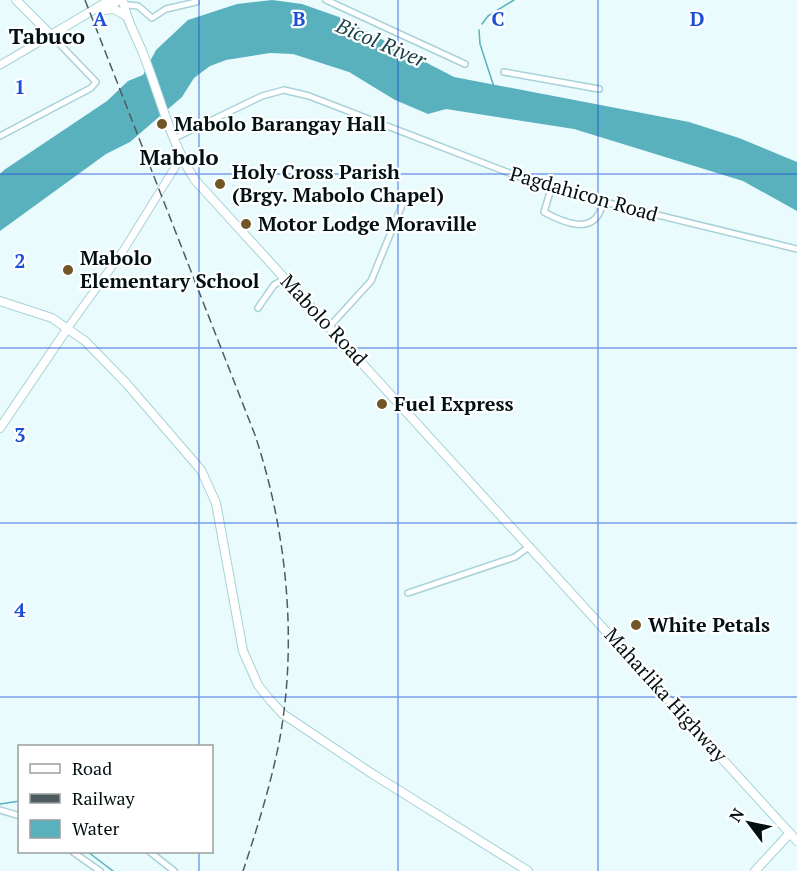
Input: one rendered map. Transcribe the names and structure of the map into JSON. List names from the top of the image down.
{
  "streets": {
    "highway": ["Mabolo Road", "Maharlika Highway"],
    "street": ["Pagdahicon Road"]
  },
  "crossings": [
    ["Pagdahicon Road", "Mabolo Road"],
    ["Mabolo Road", "Maharlika Highway"]
  ],
  "districts": ["Tabuco", "Mabolo"],
  "water": ["Bicol River"],
  "places": [
    "Mabolo Barangay Hall",
    "Holy Cross Parish (Brgy. Mabolo Chapel)",
    "Motor Lodge Moraville",
    "Mabolo Elementary School",
    "Fuel Express",
    "White Petals"
  ],
  "legend": ["Road", "Railway", "Water"],
  "north": "top left",
  "grid": {
    "columns": [
      "A",
      "B",
      "C",
      "D"
    ],
    "rows": [
      "1",
      "2",
      "3",
      "4"
    ]
  }
}
